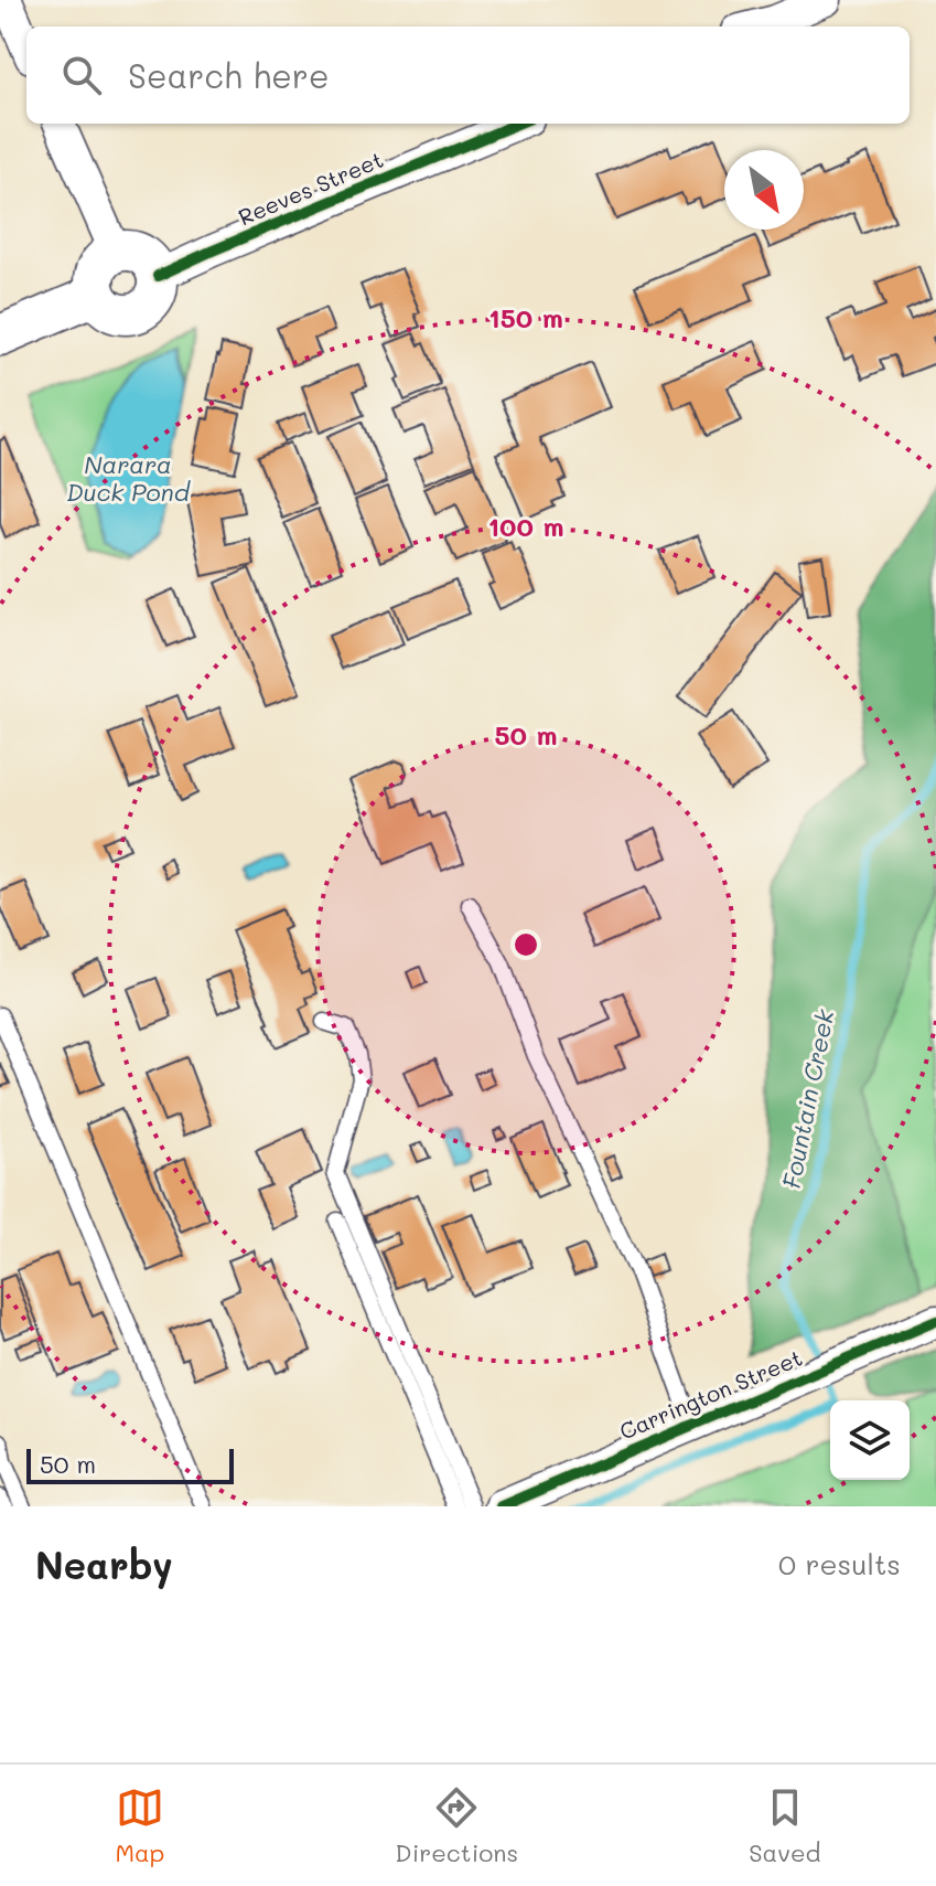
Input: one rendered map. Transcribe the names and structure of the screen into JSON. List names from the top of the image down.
{
  "streets": {
    "street": ["Reeves Street", "Carrington Street"]
  },
  "water": ["Narara Duck Pond", "Fountain Creek"],
  "scale_bar": "50 m",
  "north": "bottom right",
  "page": {
    "search": "Search here",
    "scale": "50 m",
    "heading": ["Nearby", "0 results"],
    "nav": ["Map", "Directions", "Saved"]
  },
  "rings": ["150 m", "100 m", "50 m"]
}
